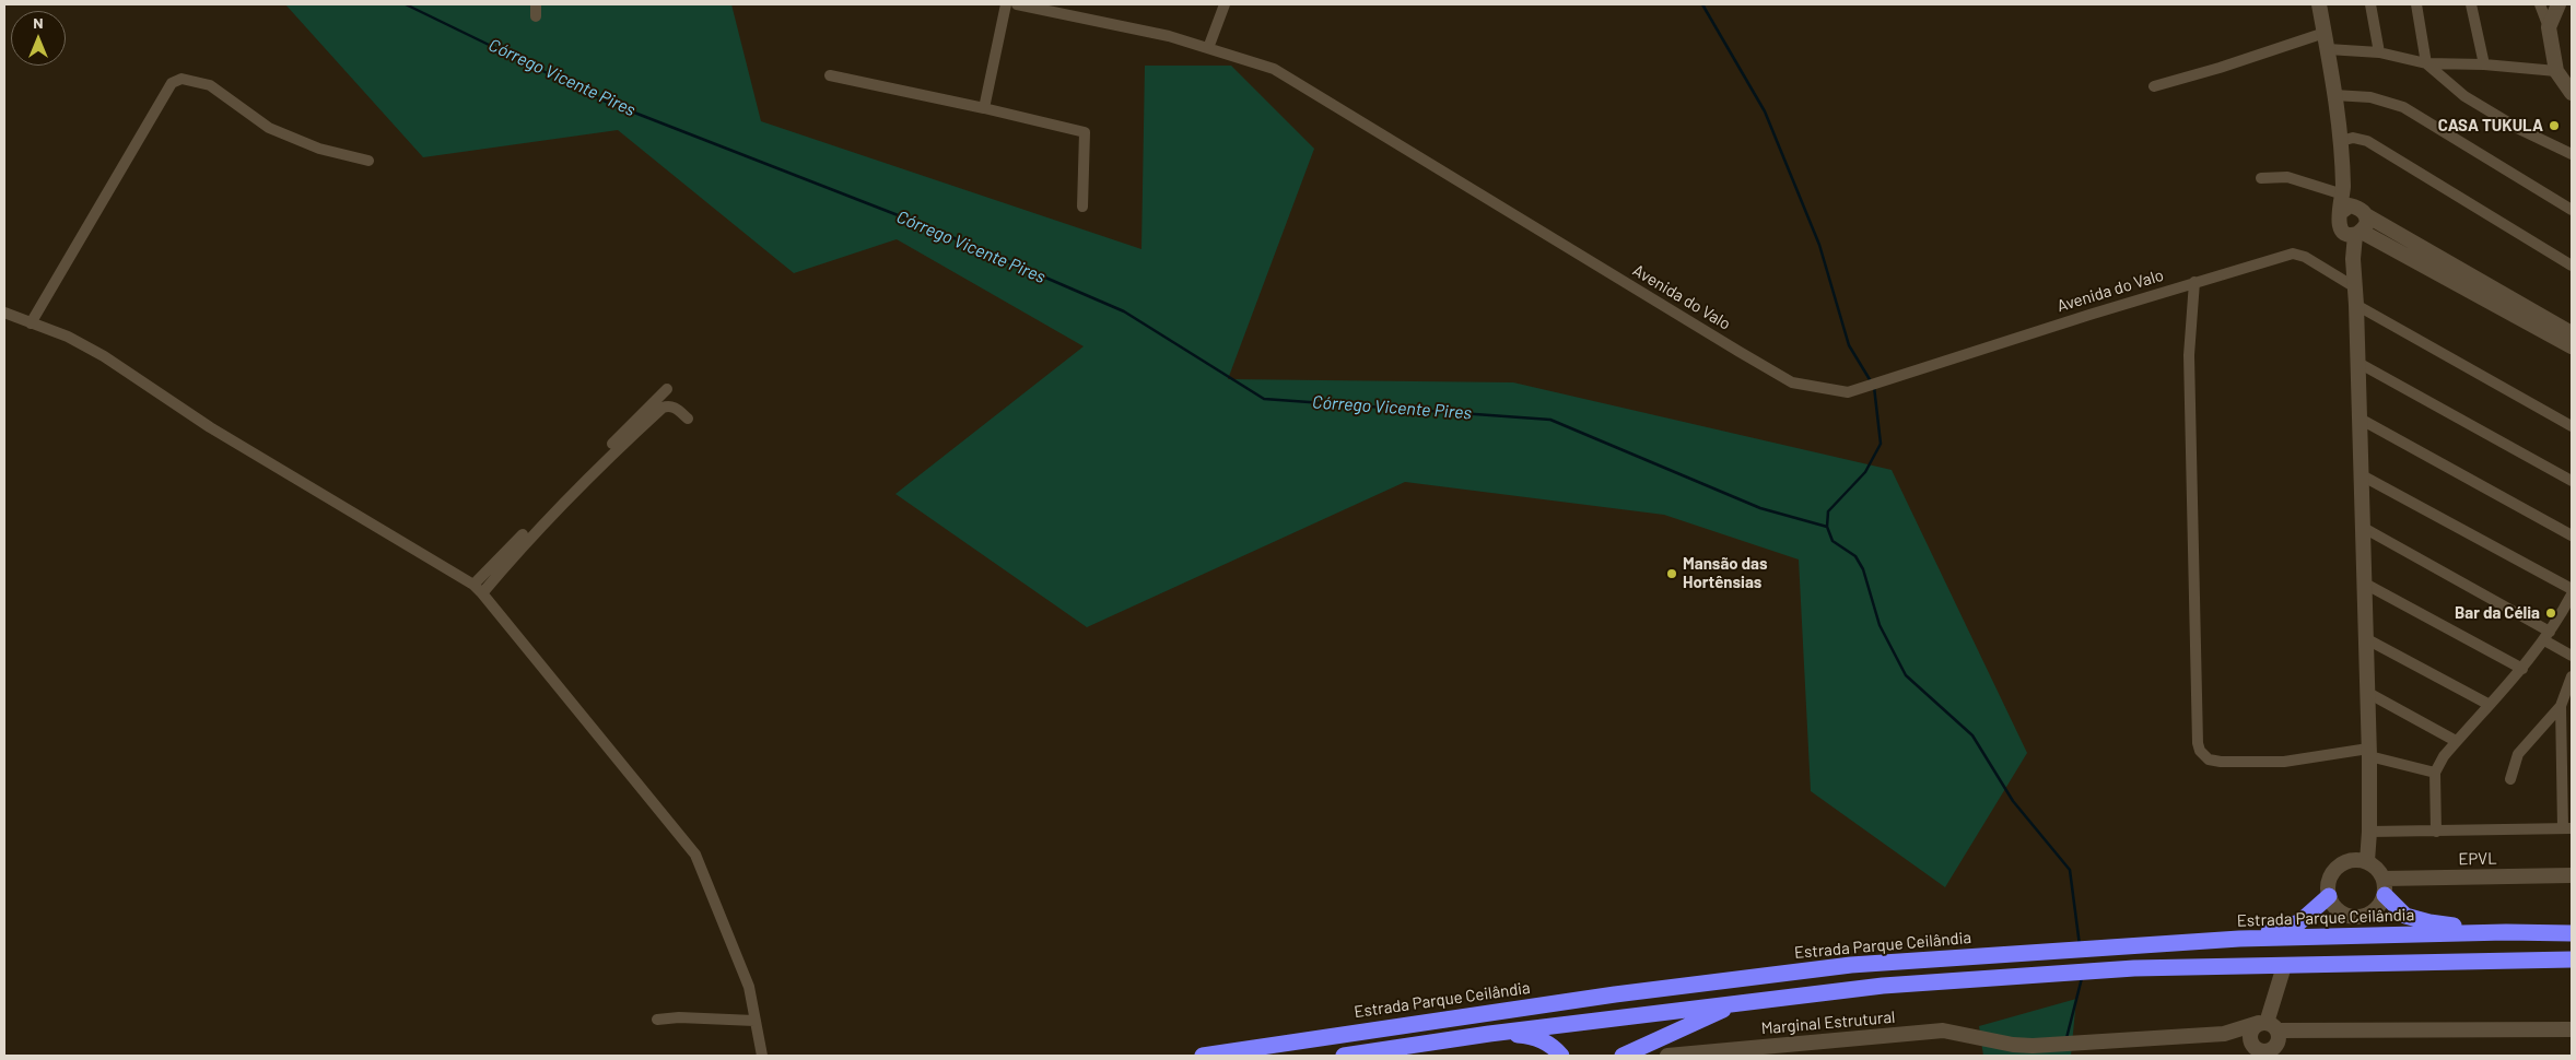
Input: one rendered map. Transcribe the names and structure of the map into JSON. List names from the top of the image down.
{
  "streets": {
    "highway": ["Estrada Parque Ceilândia"],
    "street": ["Avenida do Valo", "EPVL", "Marginal Estrutural"]
  },
  "water": ["Córrego Vicente Pires"],
  "places": ["CASA TUKULA", "Mansão das Hortênsias", "Bar da Célia"],
  "north": "top"
}
